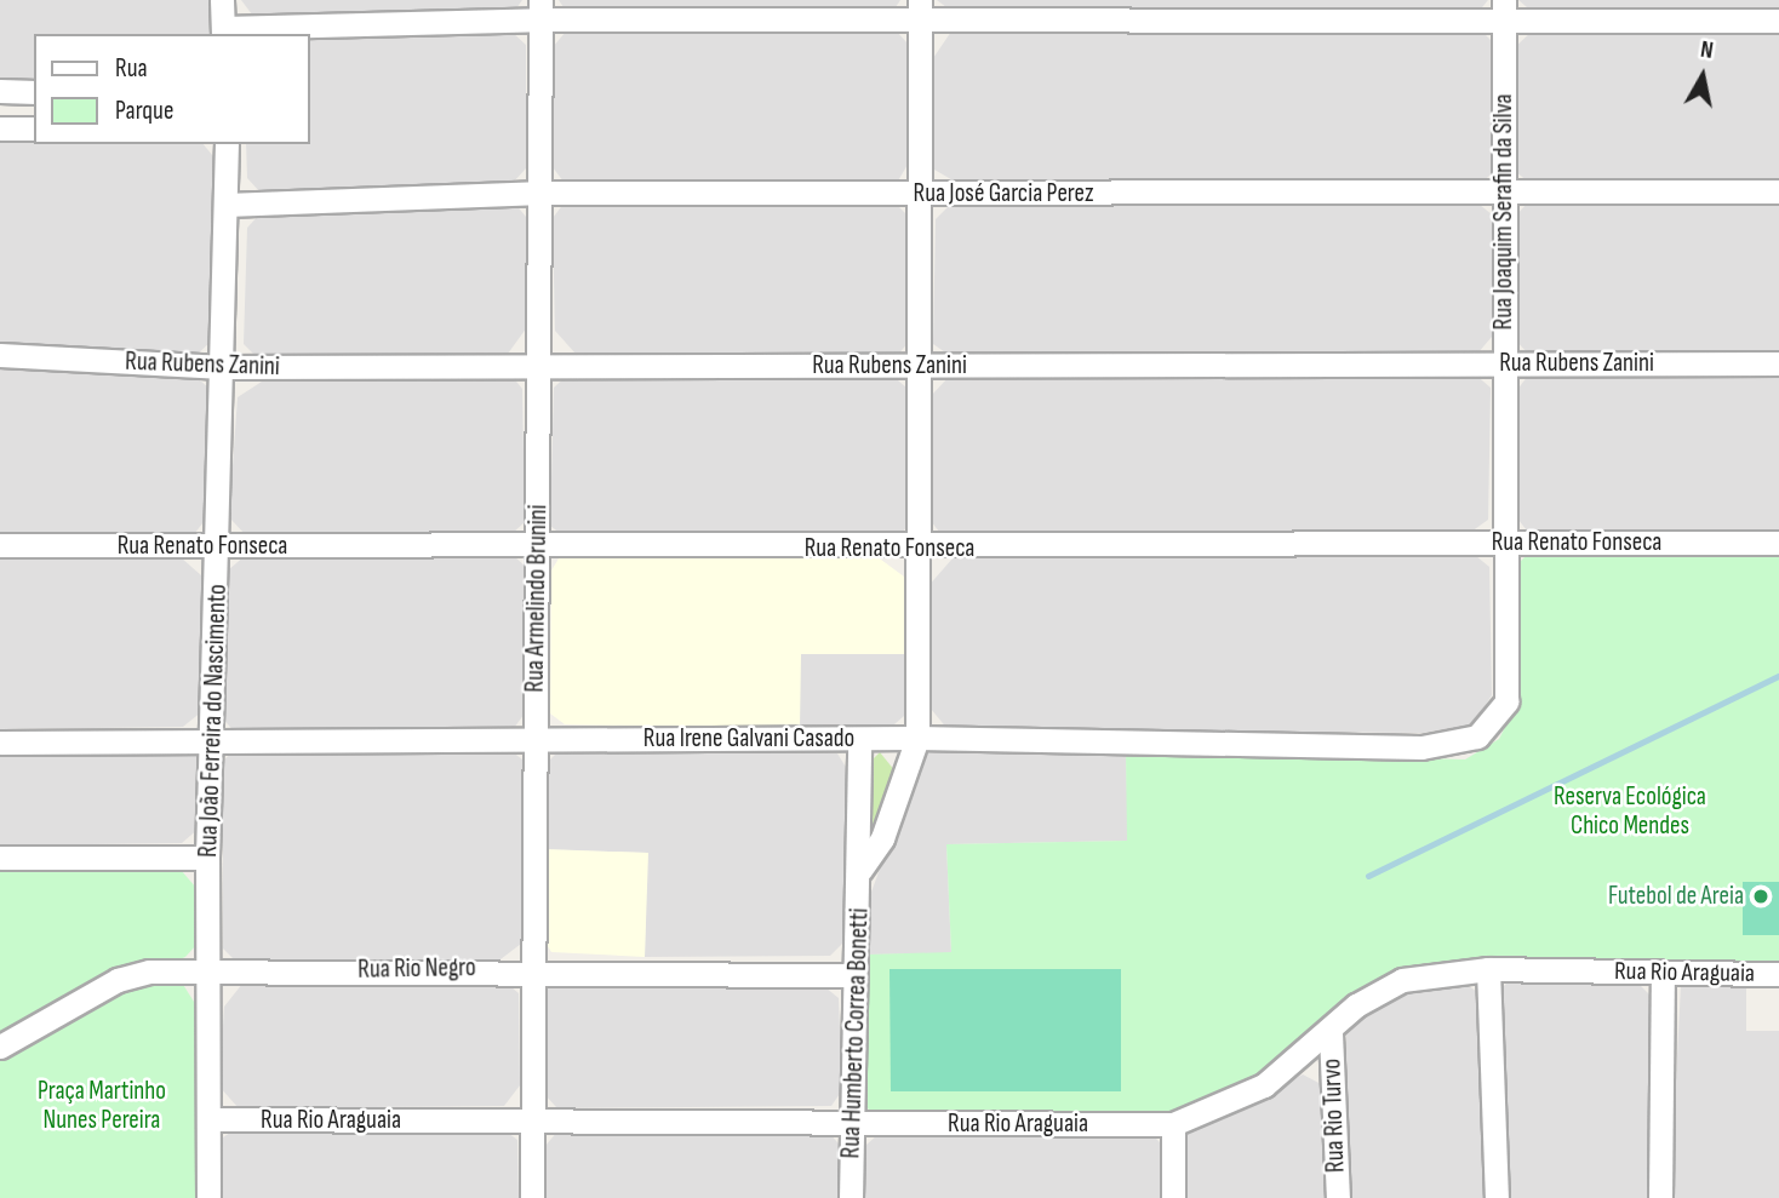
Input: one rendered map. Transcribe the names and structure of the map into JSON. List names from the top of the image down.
{
  "streets": {
    "street": [
      "Rua José Garcia Perez",
      "Rua Joaquim Serafin da Silva",
      "Rua Rubens Zanini",
      "Rua Renato Fonseca",
      "Rua Armelindo Brunini",
      "Rua João Ferreira do Nascimento",
      "Rua Irene Galvani Casado",
      "Rua Rio Negro",
      "Rua Rio Araguaia",
      "Rua Humberto Correa Bonetti",
      "Rua Rio Turvo"
    ]
  },
  "crossings": [
    ["Rua José Garcia Perez", "Rua Joaquim Serafin da Silva"],
    ["Rua José Garcia Perez", "Rua Armelindo Brunini"],
    ["Rua José Garcia Perez", "Rua João Ferreira do Nascimento"],
    ["Rua José Garcia Perez", "Rua Humberto Correa Bonetti"],
    ["Rua Joaquim Serafin da Silva", "Rua Rubens Zanini"],
    ["Rua Joaquim Serafin da Silva", "Rua Renato Fonseca"],
    ["Rua Joaquim Serafin da Silva", "Rua Irene Galvani Casado"],
    ["Rua Rubens Zanini", "Rua Armelindo Brunini"],
    ["Rua Rubens Zanini", "Rua João Ferreira do Nascimento"],
    ["Rua Rubens Zanini", "Rua Humberto Correa Bonetti"],
    ["Rua Renato Fonseca", "Rua Armelindo Brunini"],
    ["Rua Renato Fonseca", "Rua João Ferreira do Nascimento"],
    ["Rua Renato Fonseca", "Rua Humberto Correa Bonetti"],
    ["Rua Armelindo Brunini", "Rua Irene Galvani Casado"],
    ["Rua Armelindo Brunini", "Rua Rio Negro"],
    ["Rua Armelindo Brunini", "Rua Rio Araguaia"],
    ["Rua João Ferreira do Nascimento", "Rua Irene Galvani Casado"],
    ["Rua João Ferreira do Nascimento", "Rua Rio Negro"],
    ["Rua João Ferreira do Nascimento", "Rua Rio Araguaia"],
    ["Rua Irene Galvani Casado", "Rua Humberto Correa Bonetti"],
    ["Rua Rio Negro", "Rua Humberto Correa Bonetti"],
    ["Rua Rio Araguaia", "Rua Humberto Correa Bonetti"],
    ["Rua Rio Araguaia", "Rua Rio Turvo"]
  ],
  "parks": ["Reserva Ecológica Chico Mendes", "Praça Martinho Nunes Pereira"],
  "places": ["Futebol de Areia"],
  "legend": ["Rua", "Parque"],
  "north": "top"
}
